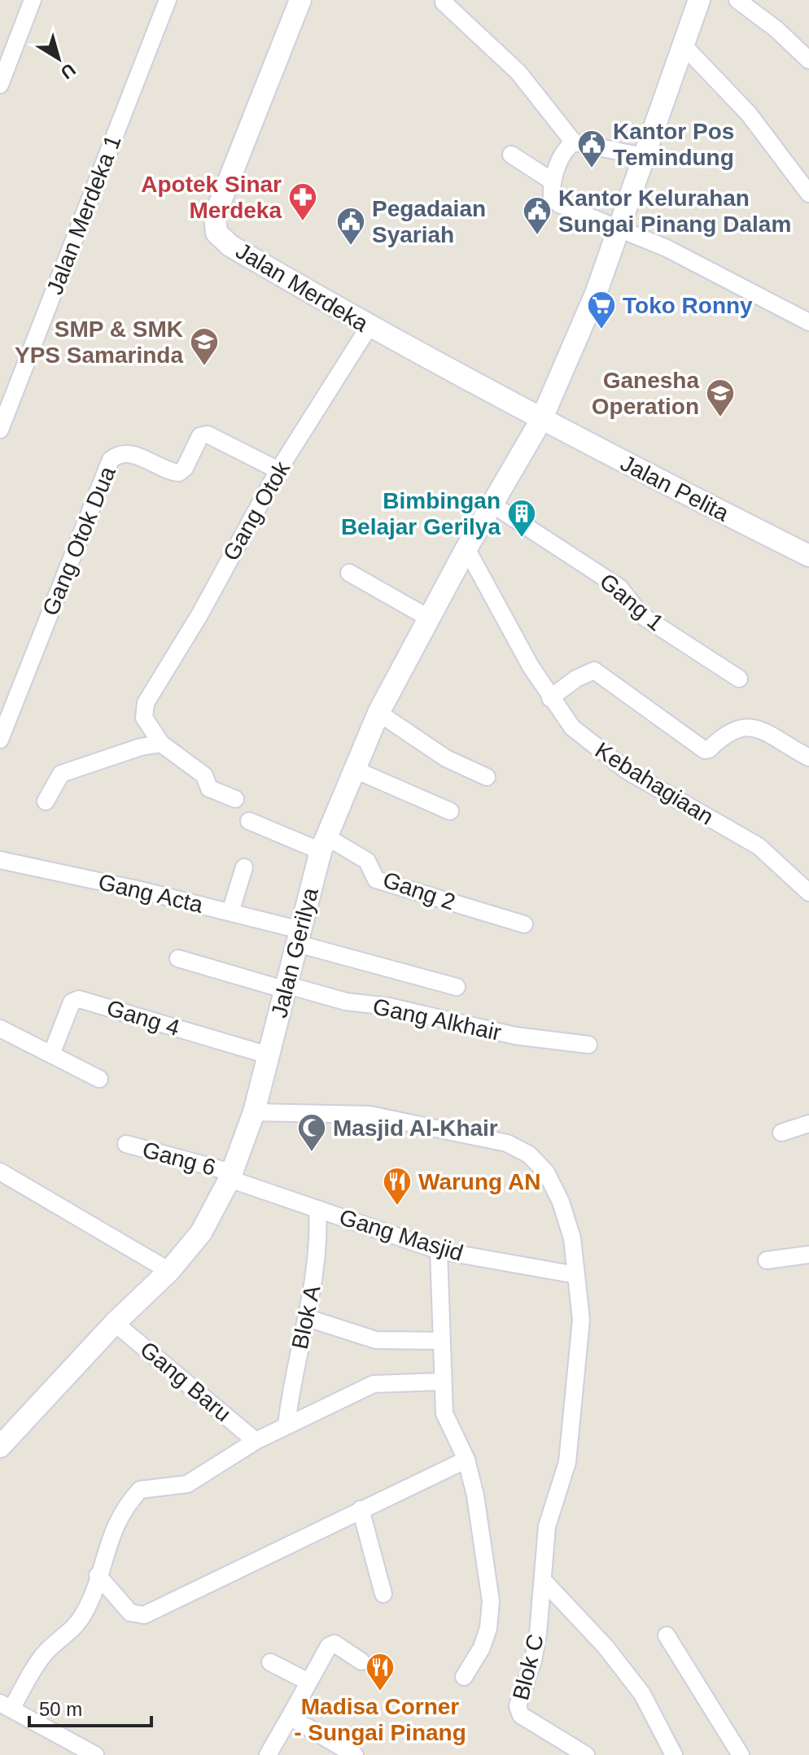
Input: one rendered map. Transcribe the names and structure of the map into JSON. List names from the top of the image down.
{
  "streets": {
    "street": [
      "Jalan Merdeka 1",
      "Jalan Merdeka",
      "Jalan Pelita",
      "Gang Otok",
      "Gang Otok Dua",
      "Gang 1",
      "Kebahagiaan",
      "Gang 2",
      "Gang Acta",
      "Jalan Gerilya",
      "Gang 4",
      "Gang Alkhair",
      "Gang 6",
      "Gang Masjid",
      "Blok A",
      "Gang Baru",
      "Blok C"
    ]
  },
  "crossings": [
    ["Jalan Merdeka", "Jalan Pelita"],
    ["Jalan Merdeka", "Gang Otok"],
    ["Jalan Merdeka", "Jalan Gerilya"],
    ["Jalan Pelita", "Jalan Gerilya"],
    ["Gang Otok", "Gang Otok Dua"],
    ["Gang 1", "Jalan Gerilya"],
    ["Kebahagiaan", "Jalan Gerilya"],
    ["Gang 2", "Jalan Gerilya"],
    ["Gang Acta", "Jalan Gerilya"],
    ["Jalan Gerilya", "Gang 4"],
    ["Jalan Gerilya", "Gang Alkhair"],
    ["Jalan Gerilya", "Gang 6"],
    ["Jalan Gerilya", "Gang Masjid"],
    ["Jalan Gerilya", "Gang Baru"],
    ["Gang 6", "Gang Masjid"],
    ["Gang Masjid", "Blok A"]
  ],
  "places": {
    "public building": ["Kantor Pos Temindung", "Kantor Kelurahan Sungai Pinang Dalam", "Pegadaian Syariah"],
    "pharmacy": ["Apotek Sinar Merdeka"],
    "supermarket": ["Toko Ronny"],
    "school or university": ["SMP & SMK YPS Samarinda", "Ganesha Operation"],
    "building": ["Bimbingan Belajar Gerilya"],
    "mosque": ["Masjid Al-Khair"],
    "restaurant": ["Warung AN", "Madisa Corner - Sungai Pinang"]
  },
  "scale_bar": "50 m",
  "north": "bottom right"
}
